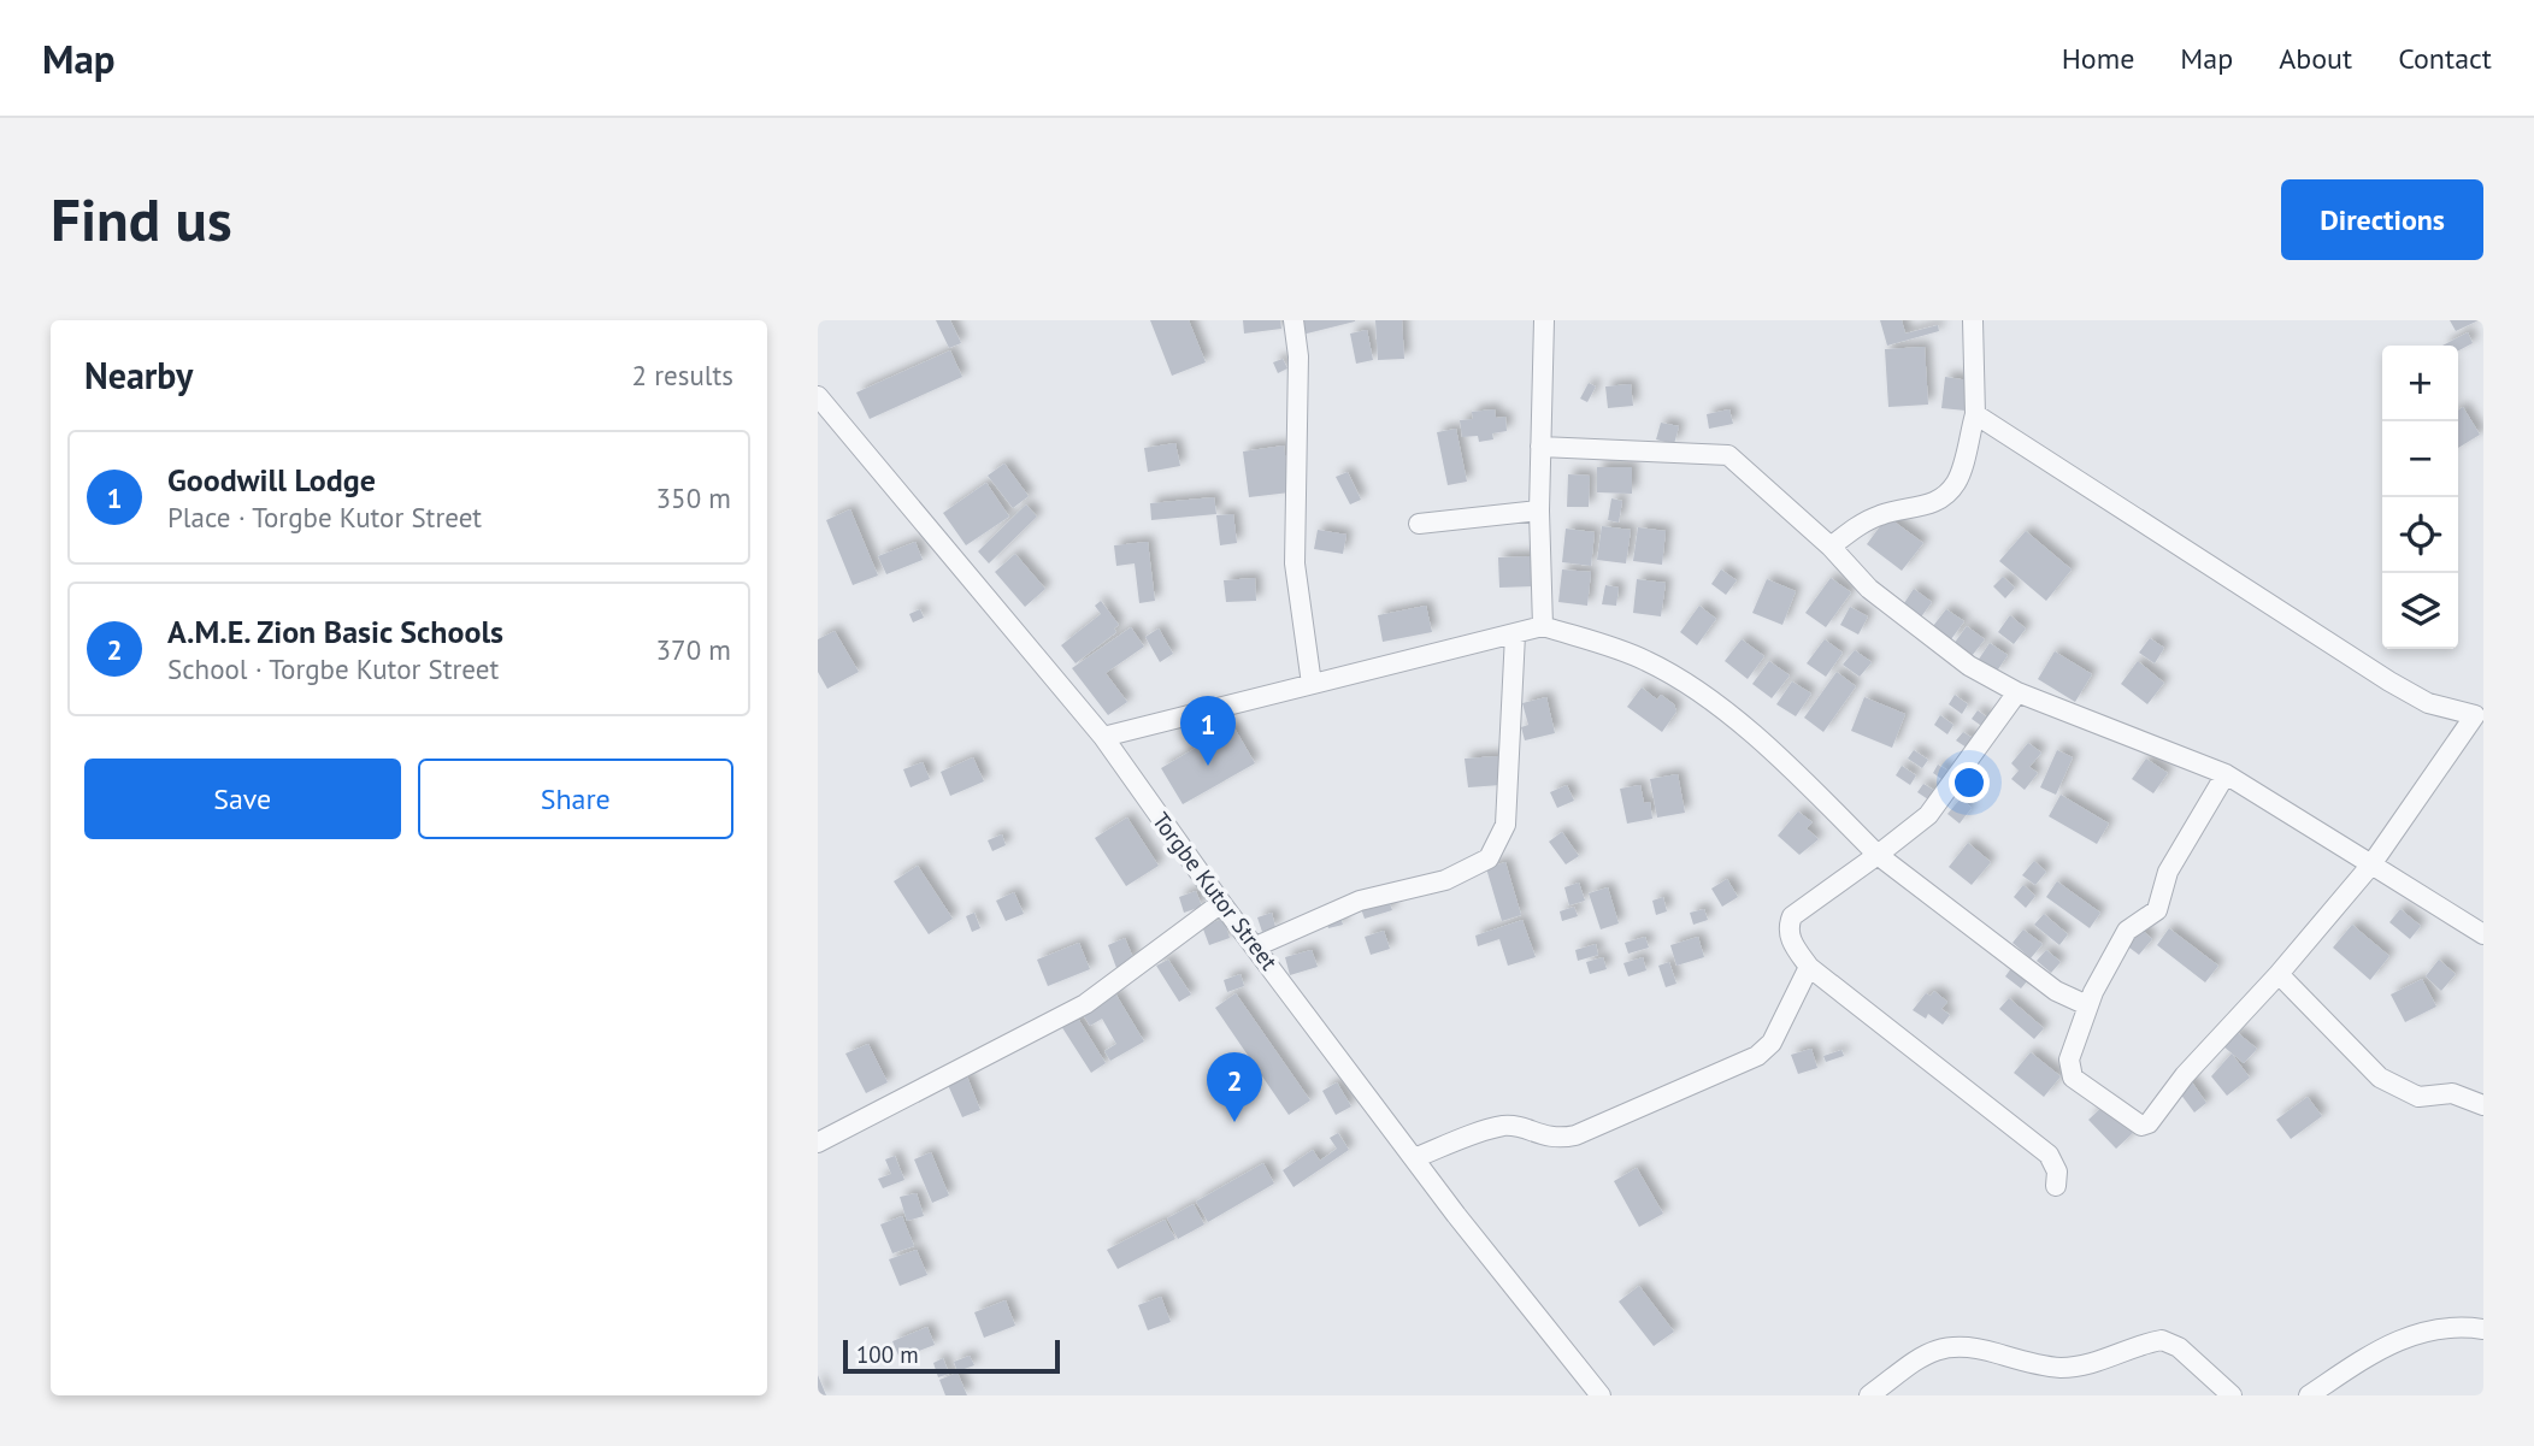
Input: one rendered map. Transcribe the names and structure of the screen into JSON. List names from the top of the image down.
{
  "streets": {
    "street": ["Torgbe Kutor Street"]
  },
  "scale_bar": "100 m",
  "page": {
    "header": "Map",
    "nav": [
      "Home",
      "Map",
      "About",
      "Contact"
    ],
    "buttons": [
      "Directions",
      ["Save", "Share"]
    ],
    "title": "Find us",
    "heading": ["Nearby", "2 results"],
    "map_buttons": ["+", "−"],
    "list": [
      {
        "mark": "1",
        "name": "Goodwill Lodge",
        "note": "Place · Torgbe Kutor Street",
        "value": "350 m"
      },
      {
        "mark": "2",
        "name": "A.M.E. Zion Basic Schools",
        "note": "School · Torgbe Kutor Street",
        "value": "370 m"
      }
    ],
    "pins": ["1", "2"],
    "scale": "100 m"
  }
}
